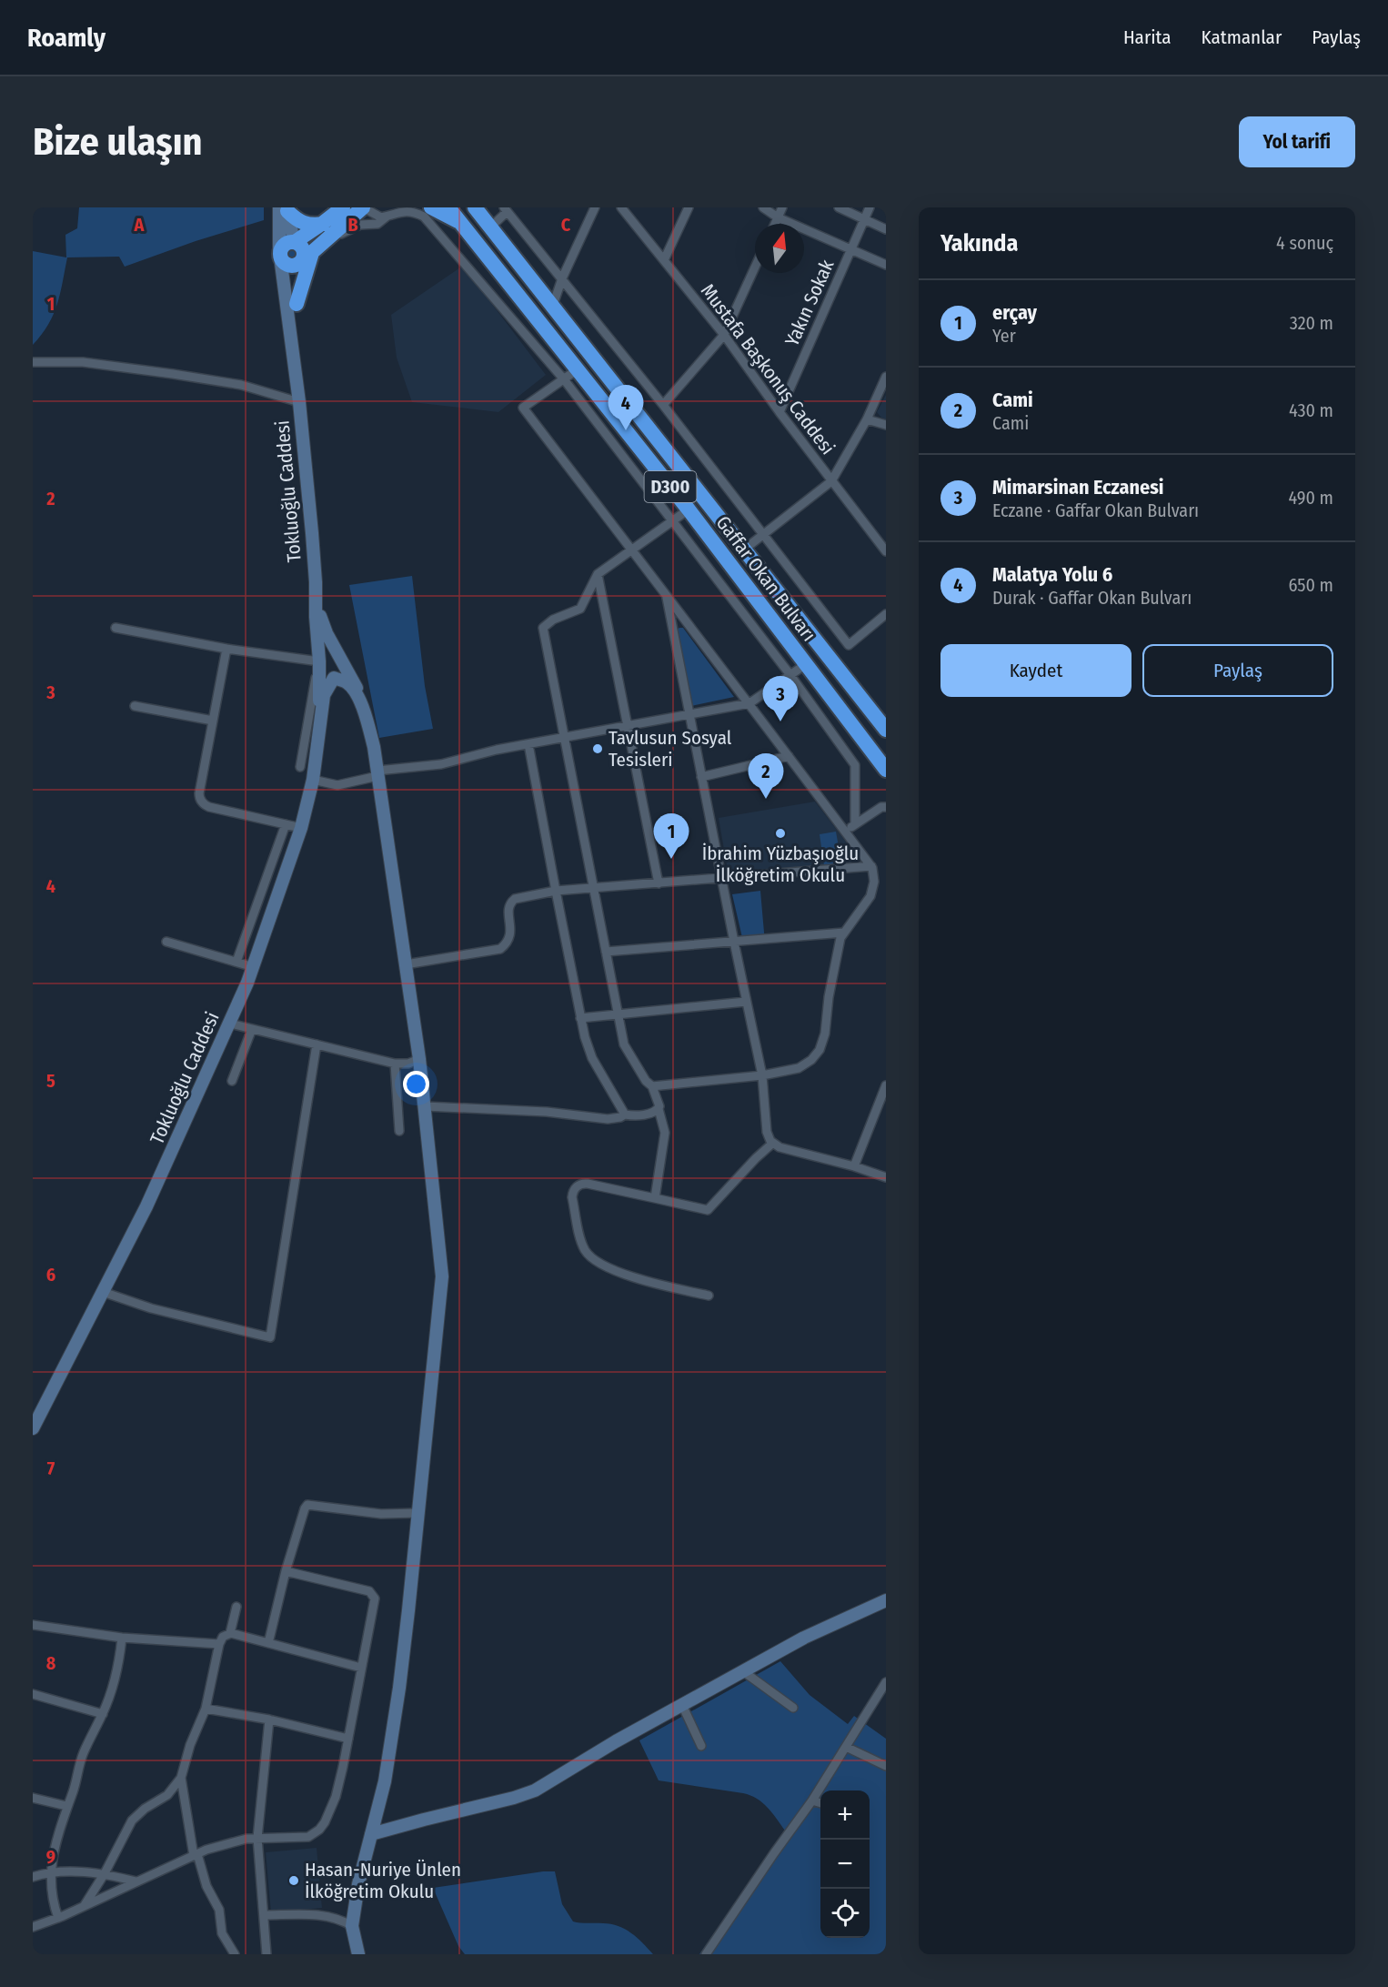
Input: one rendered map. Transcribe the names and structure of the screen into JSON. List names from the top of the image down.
{
  "streets": {
    "highway": ["D300", "Gaffar Okan Bulvarı"],
    "street": ["Yakın Sokak", "Mustafa Başkonuş Caddesi", "Tokluoğlu Caddesi"]
  },
  "crossings": [
    ["Yakın Sokak", "Mustafa Başkonuş Caddesi"]
  ],
  "places": ["Tavlusun Sosyal Tesisleri", "İbrahim Yüzbaşıoğlu İlköğretim Okulu", "Hasan-Nuriye Ünlen İlköğretim Okulu"],
  "north": "top",
  "page": {
    "header": "Roamly",
    "nav": ["Harita", "Katmanlar", "Paylaş"],
    "buttons": [
      "Yol tarifi",
      ["Kaydet", "Paylaş"]
    ],
    "title": "Bize ulaşın",
    "heading": ["Yakında", "4 sonuç"],
    "list": [
      {
        "mark": "1",
        "name": "erçay",
        "note": "Yer",
        "value": "320 m"
      },
      {
        "mark": "2",
        "name": "Cami",
        "note": "Cami",
        "value": "430 m"
      },
      {
        "mark": "3",
        "name": "Mimarsinan Eczanesi",
        "note": "Eczane · Gaffar Okan Bulvarı",
        "value": "490 m"
      },
      {
        "mark": "4",
        "name": "Malatya Yolu 6",
        "note": "Durak · Gaffar Okan Bulvarı",
        "value": "650 m"
      }
    ],
    "pins": [
      "4",
      "3",
      "2",
      "1"
    ],
    "map_buttons": ["+", "−"]
  },
  "grid": {
    "columns": ["A", "B", "C"],
    "rows": [
      "1",
      "2",
      "3",
      "4",
      "5",
      "6",
      "7",
      "8",
      "9"
    ]
  }
}
